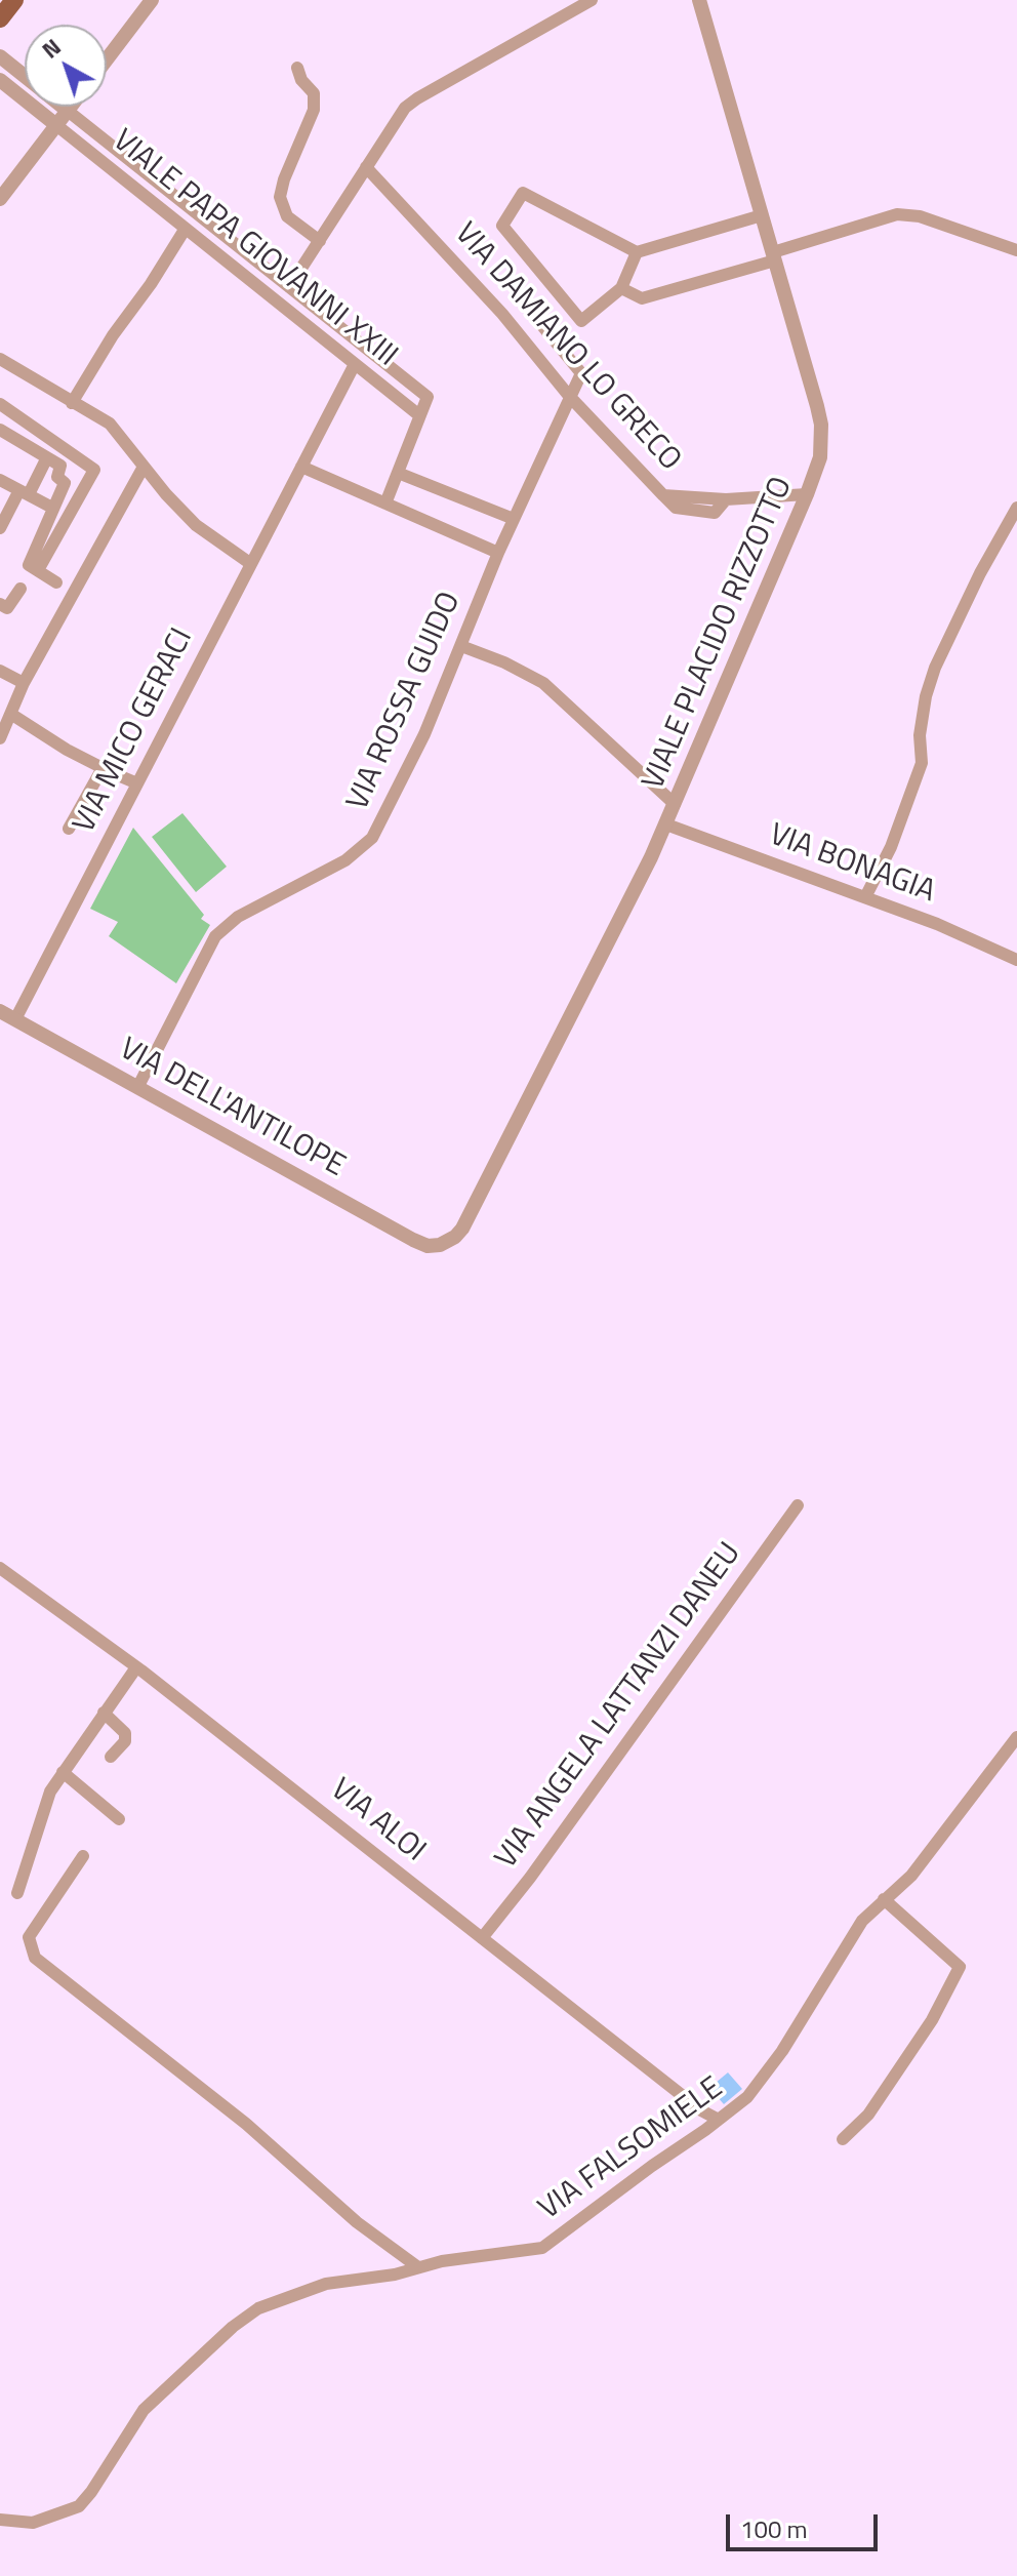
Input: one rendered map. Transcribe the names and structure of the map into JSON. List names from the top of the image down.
{
  "streets": {
    "street": [
      "VIALE PAPA GIOVANNI XXIII",
      "VIA DAMIANO LO GRECO",
      "VIALE PLACIDO RIZZOTTO",
      "VIA ROSSA GUIDO",
      "VIA MICO GERACI",
      "VIA BONAGIA",
      "VIA DELL'ANTILOPE",
      "VIA ANGELA LATTANZI DANEU",
      "VIA ALOI",
      "VIA FALSOMIELE"
    ]
  },
  "crossings": [
    ["VIALE PAPA GIOVANNI XXIII", "VIA MICO GERACI"],
    ["VIA DAMIANO LO GRECO", "VIALE PLACIDO RIZZOTTO"],
    ["VIA DAMIANO LO GRECO", "VIA ROSSA GUIDO"],
    ["VIALE PLACIDO RIZZOTTO", "VIA BONAGIA"],
    ["VIALE PLACIDO RIZZOTTO", "VIA DELL'ANTILOPE"],
    ["VIA ROSSA GUIDO", "VIA DELL'ANTILOPE"],
    ["VIA MICO GERACI", "VIA DELL'ANTILOPE"],
    ["VIA ANGELA LATTANZI DANEU", "VIA ALOI"],
    ["VIA ALOI", "VIA FALSOMIELE"]
  ],
  "scale_bar": "100 m",
  "north": "top left"
}
